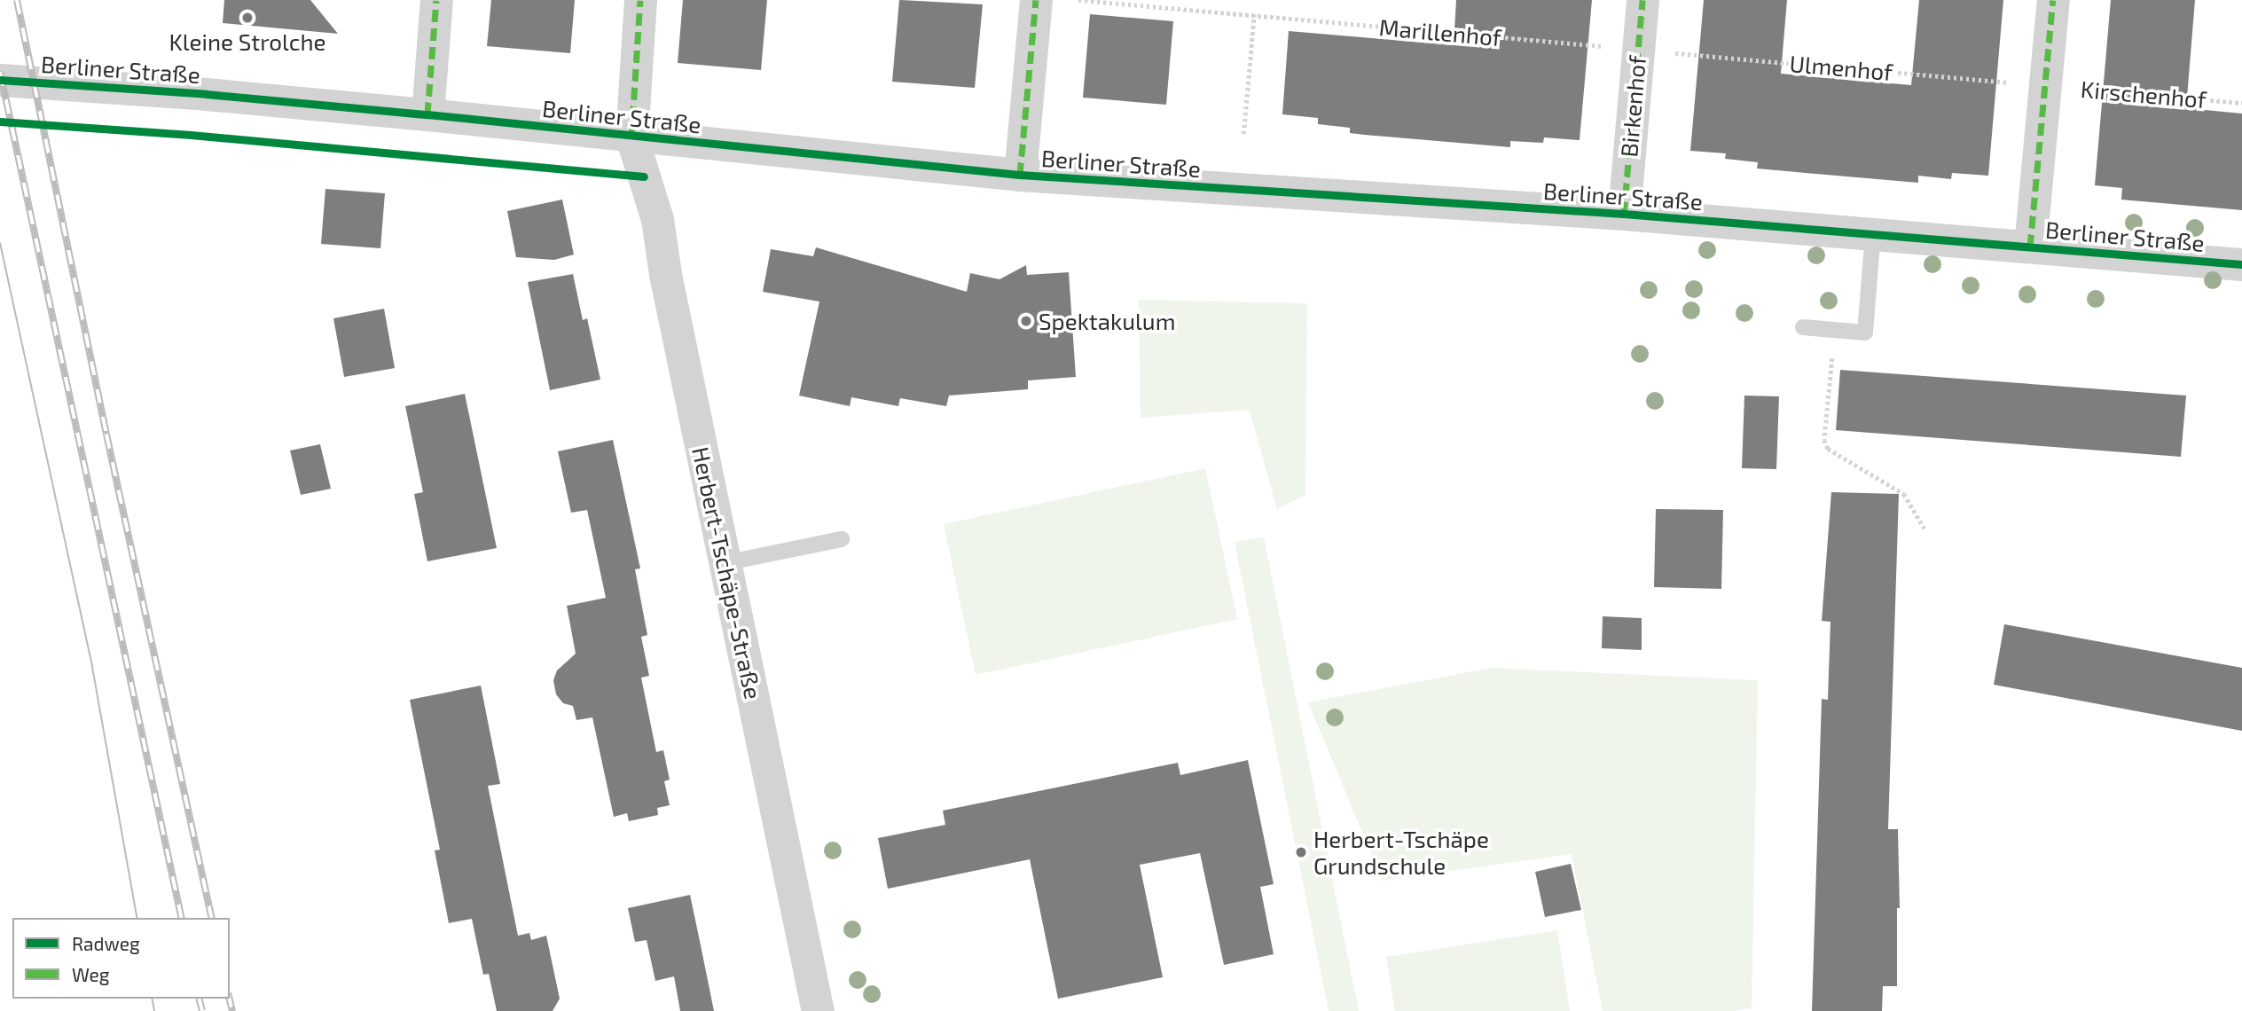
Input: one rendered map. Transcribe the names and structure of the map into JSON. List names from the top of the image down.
{
  "streets": {
    "street": ["Berliner Straße", "Birkenhof", "Herbert-Tschäpe-Straße"],
    "path": ["Marillenhof", "Ulmenhof", "Kirschenhof"]
  },
  "crossings": [
    ["Marillenhof", "Ulmenhof"],
    ["Marillenhof", "Birkenhof"],
    ["Ulmenhof", "Kirschenhof"],
    ["Ulmenhof", "Birkenhof"],
    ["Berliner Straße", "Birkenhof"],
    ["Berliner Straße", "Herbert-Tschäpe-Straße"]
  ],
  "places": ["Kleine Strolche", "Spektakulum", "Herbert-Tschäpe Grundschule"],
  "legend": ["Radweg", "Weg"]
}
